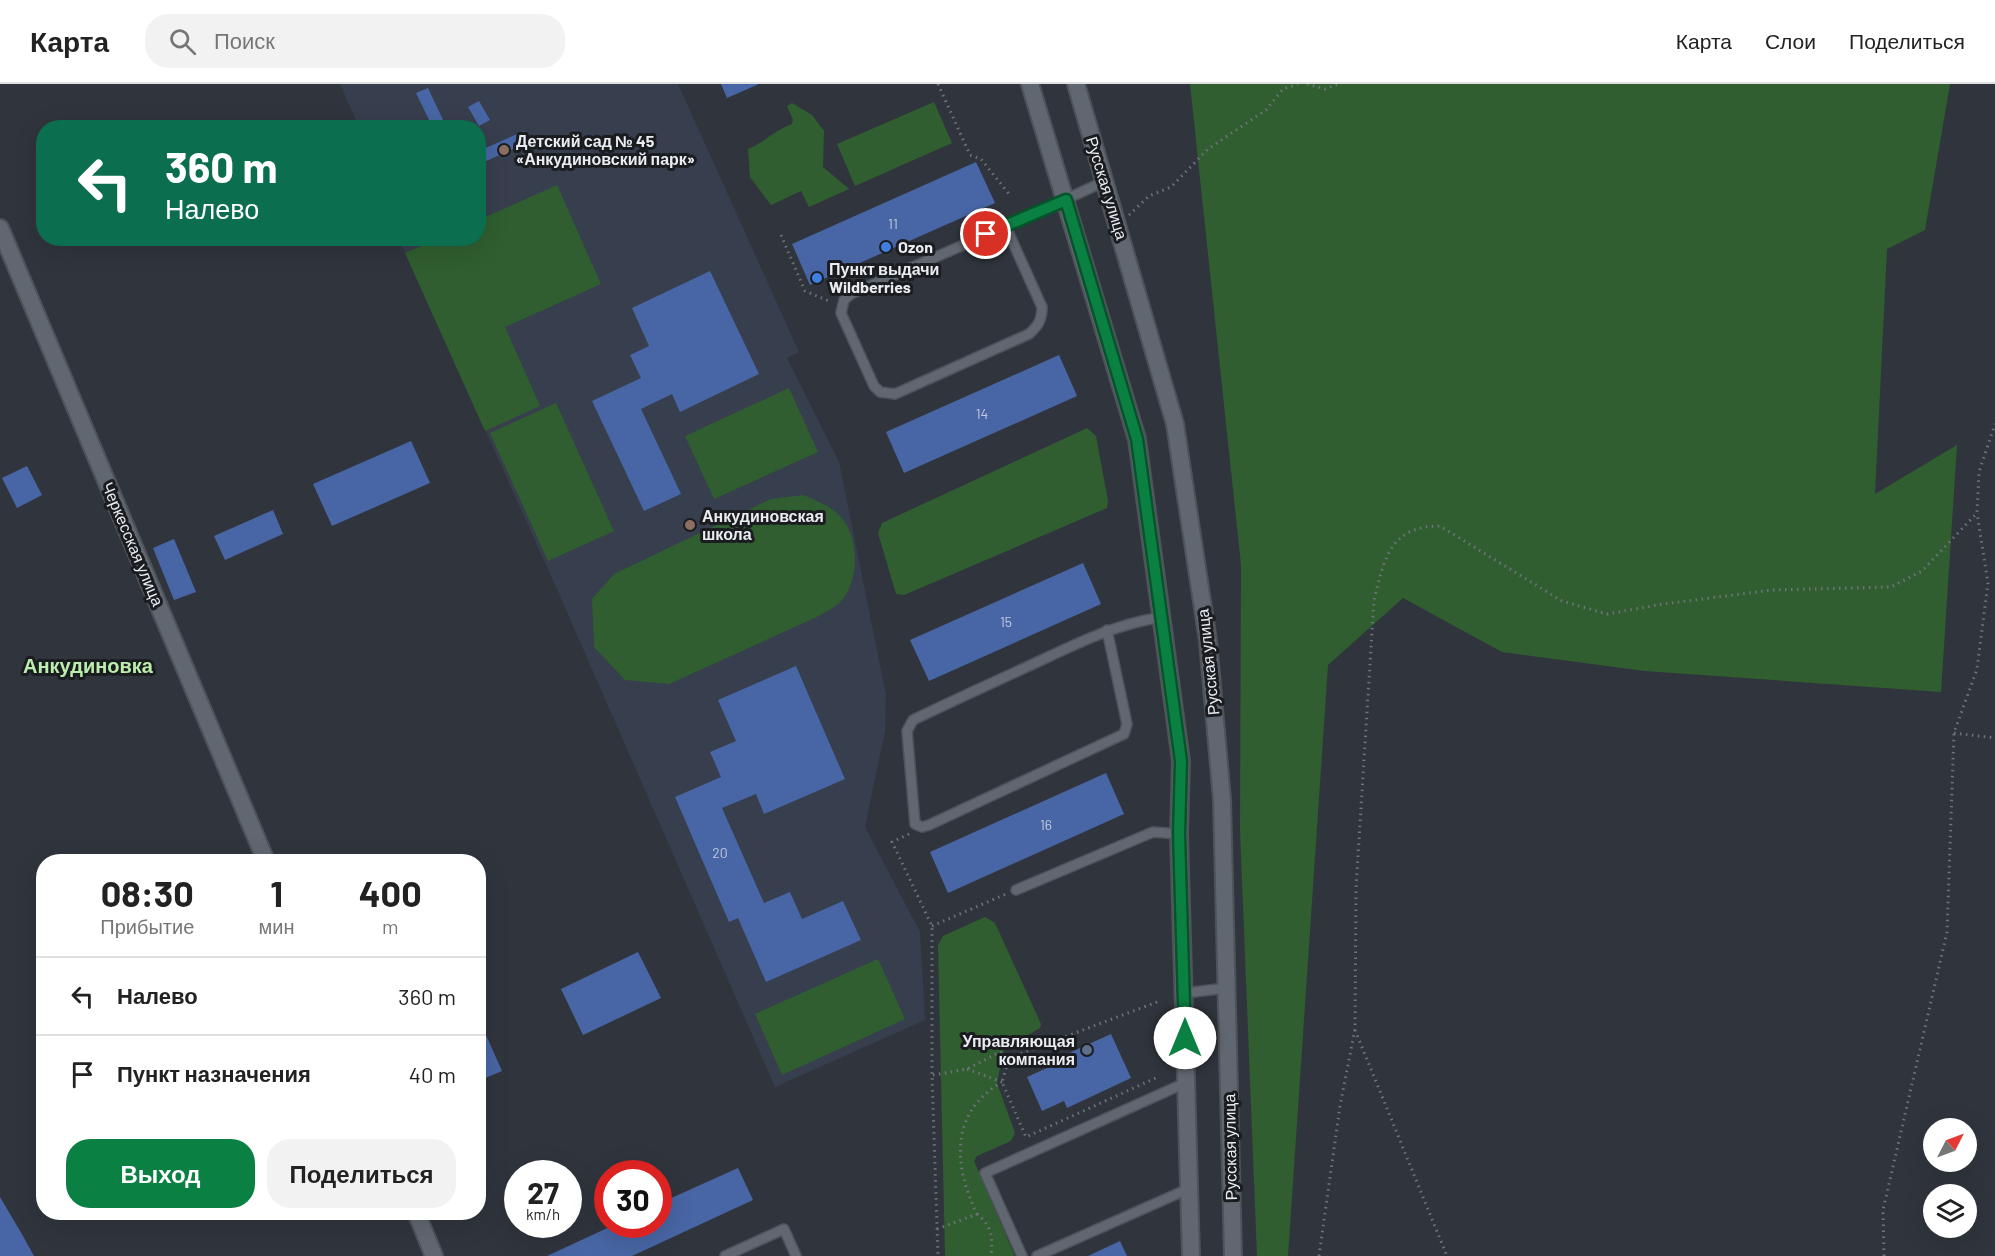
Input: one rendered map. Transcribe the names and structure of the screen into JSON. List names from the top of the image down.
{
  "streets": {
    "street": ["Русская улица", "Черкесская улица"]
  },
  "districts": ["Анкудиновка"],
  "places": [
    "Детский сад № 45 «Анкудиновский парк»",
    "Ozon",
    "Пункт выдачи Wildberries",
    "Анкудиновская школа",
    "Управляющая компания"
  ],
  "house_numbers": [
    "11",
    "14",
    "15",
    "16",
    "20"
  ],
  "north": "top right",
  "page": {
    "header": "Карта",
    "search": "Поиск",
    "nav": ["Карта", "Слои", "Поделиться"],
    "turn": ["360 m", "Налево"],
    "eta": [
      "08:30",
      "Прибытие",
      "1",
      "мин",
      "400",
      "m"
    ],
    "list": [
      {
        "name": "Налево",
        "value": "360 m"
      },
      {
        "name": "Пункт назначения",
        "value": "40 m"
      }
    ],
    "buttons": ["Выход", "Поделиться"],
    "speed": "27 km/h",
    "limit": "30"
  }
}
